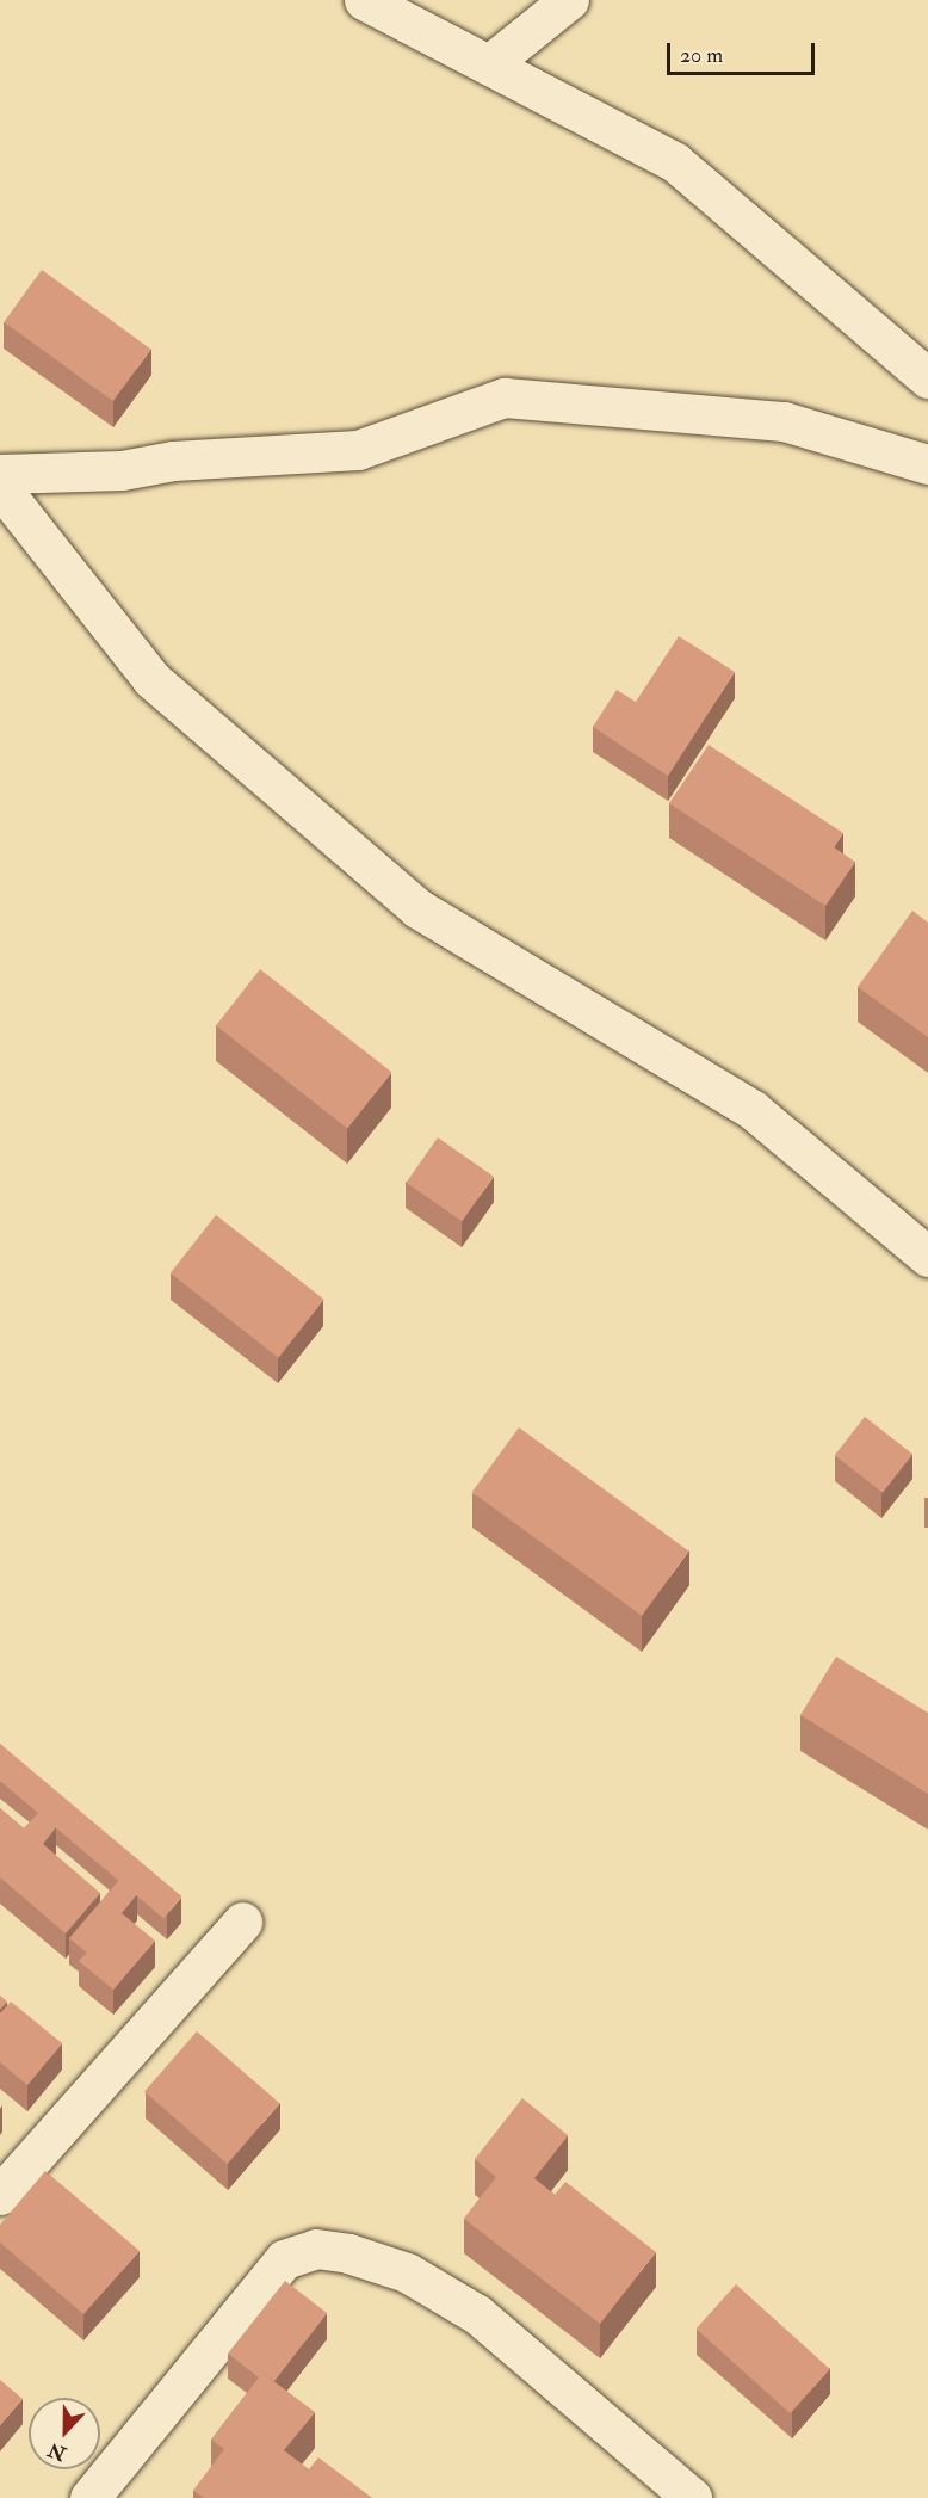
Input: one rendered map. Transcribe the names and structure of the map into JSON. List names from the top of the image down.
{
  "scale_bar": "20 m",
  "north": "bottom"
}
